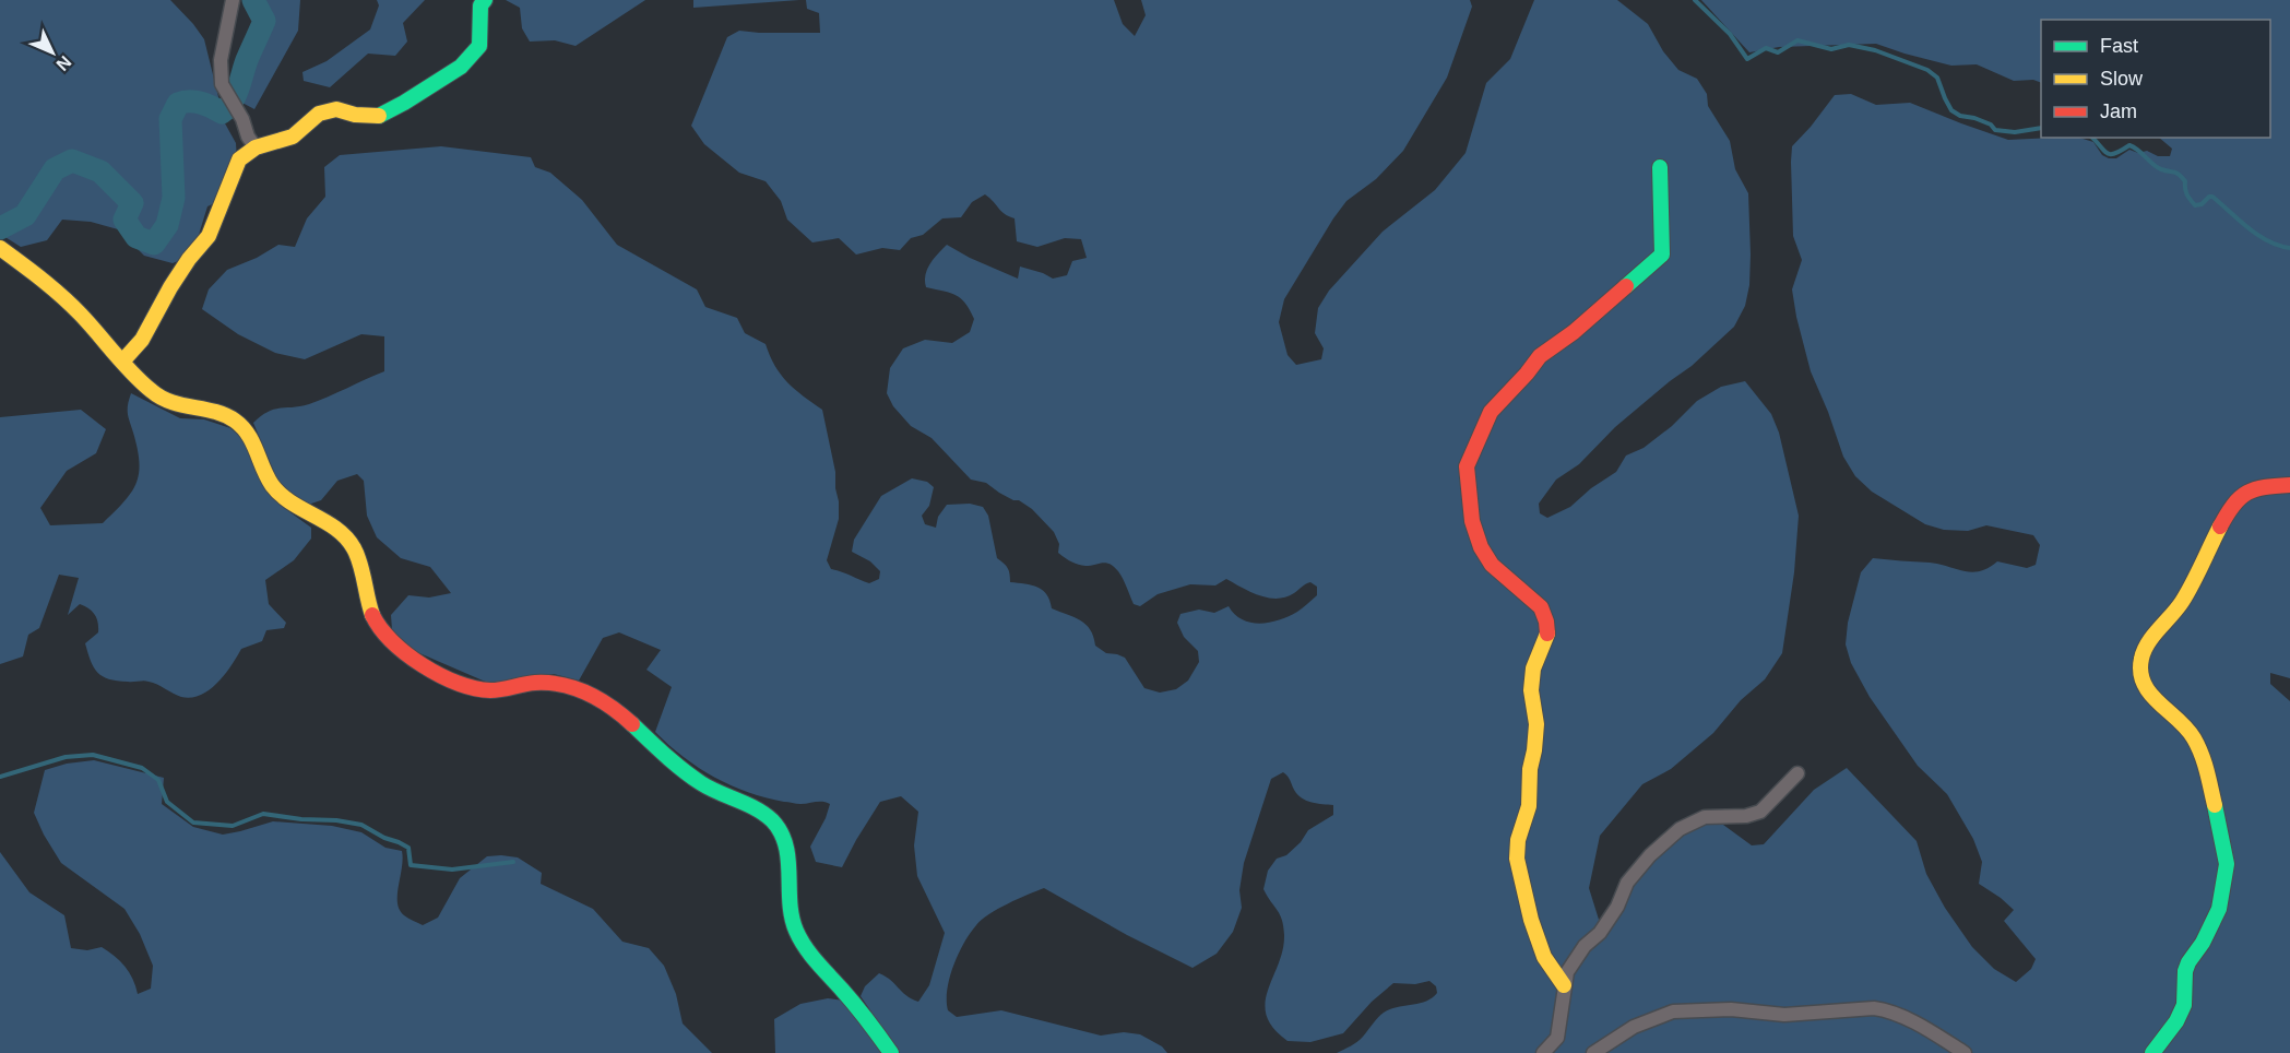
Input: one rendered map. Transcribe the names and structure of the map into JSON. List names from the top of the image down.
{
  "legend": ["Fast", "Slow", "Jam"],
  "north": "bottom right"
}
